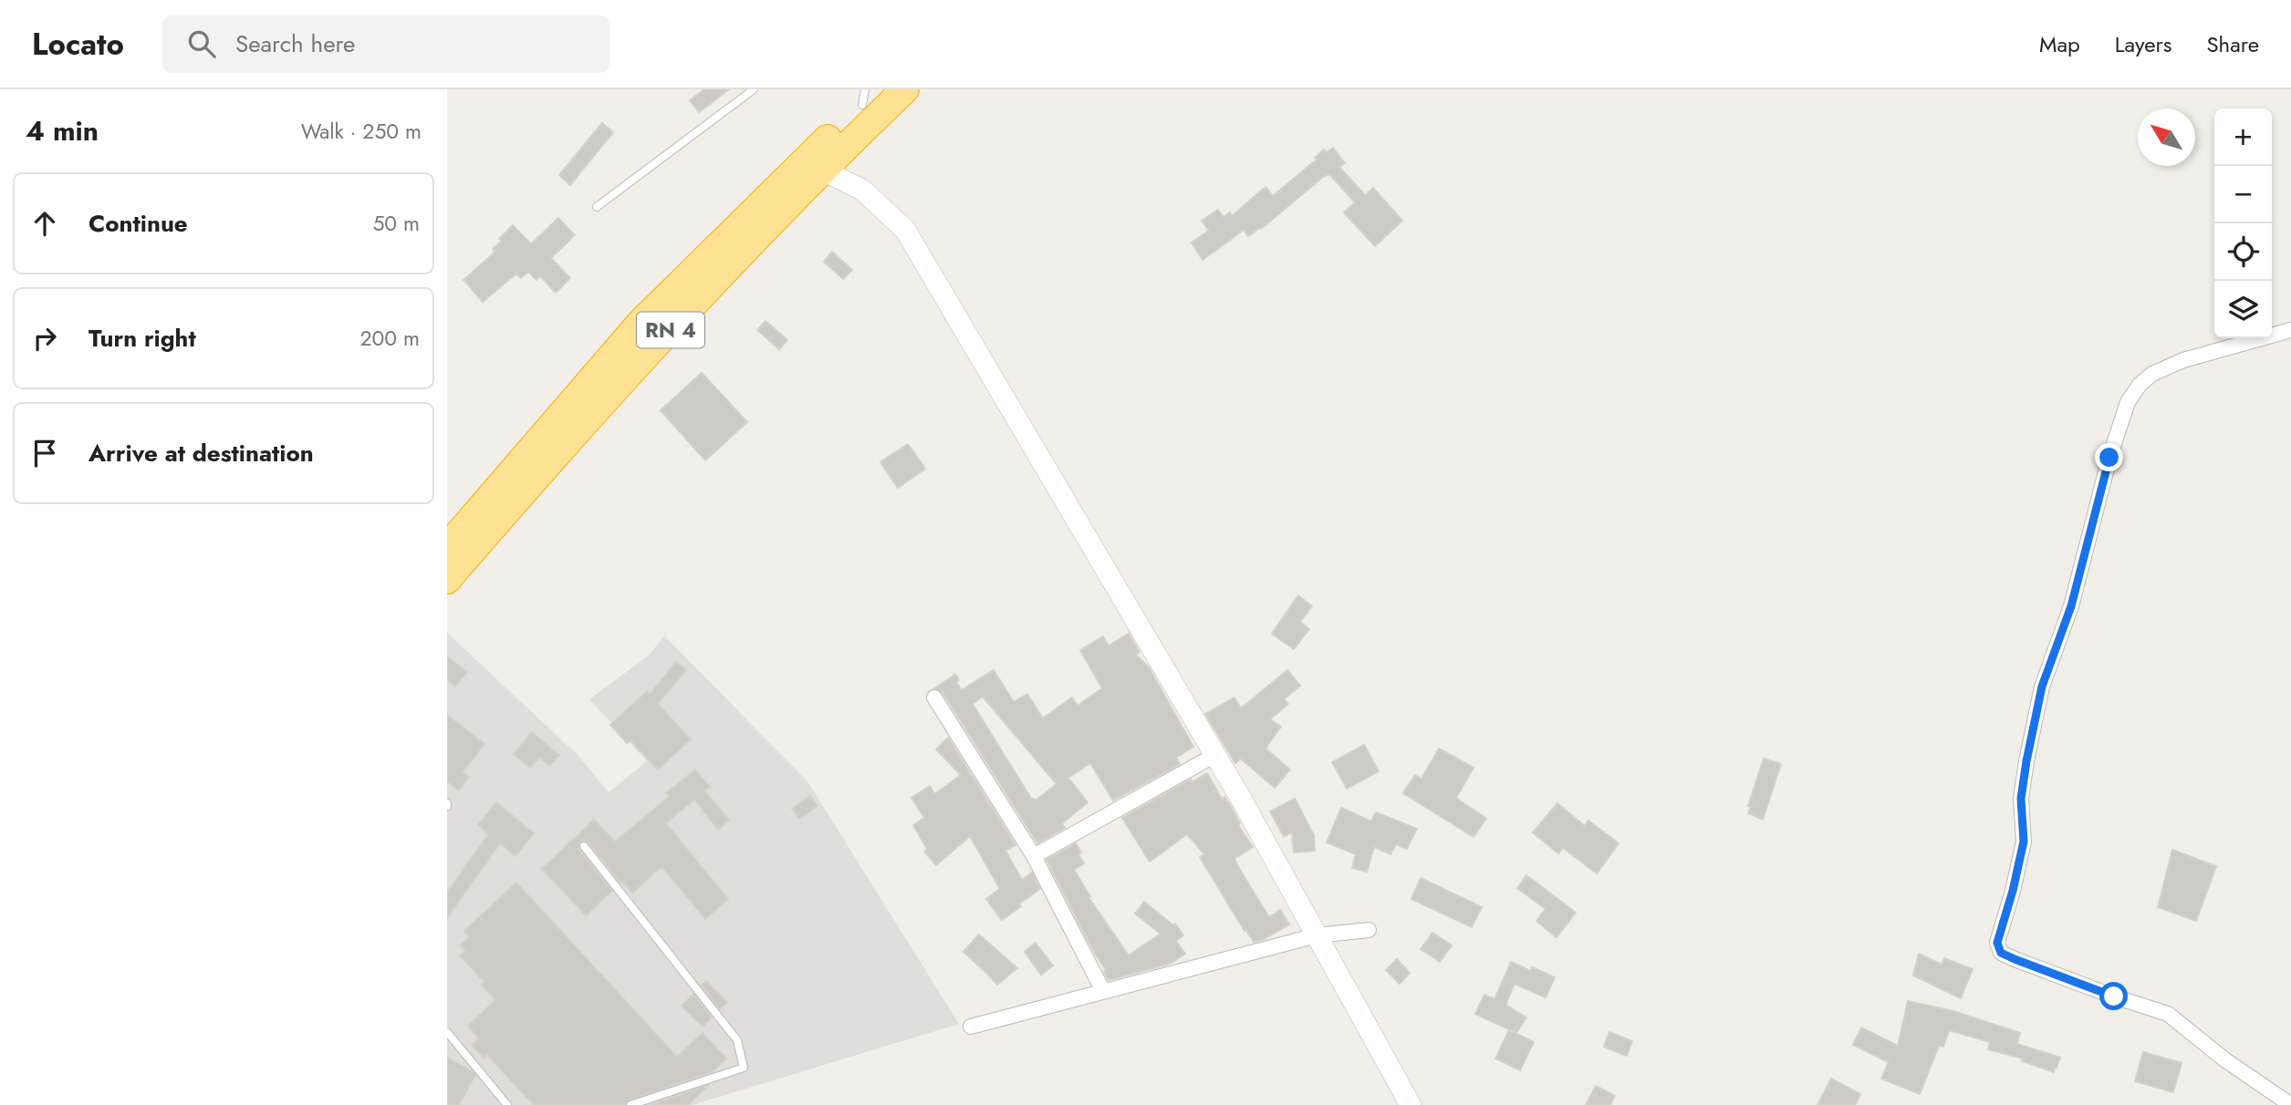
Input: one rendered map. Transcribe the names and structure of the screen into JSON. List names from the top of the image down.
{
  "streets": {
    "highway": ["RN 4"]
  },
  "north": "top left",
  "page": {
    "header": "Locato",
    "search": "Search here",
    "nav": ["Map", "Layers", "Share"],
    "heading": ["4 min", "Walk · 250 m"],
    "map_buttons": ["+", "−"],
    "list": [
      ["Continue", "50 m"],
      ["Turn right", "200 m"],
      "Arrive at destination"
    ]
  }
}
